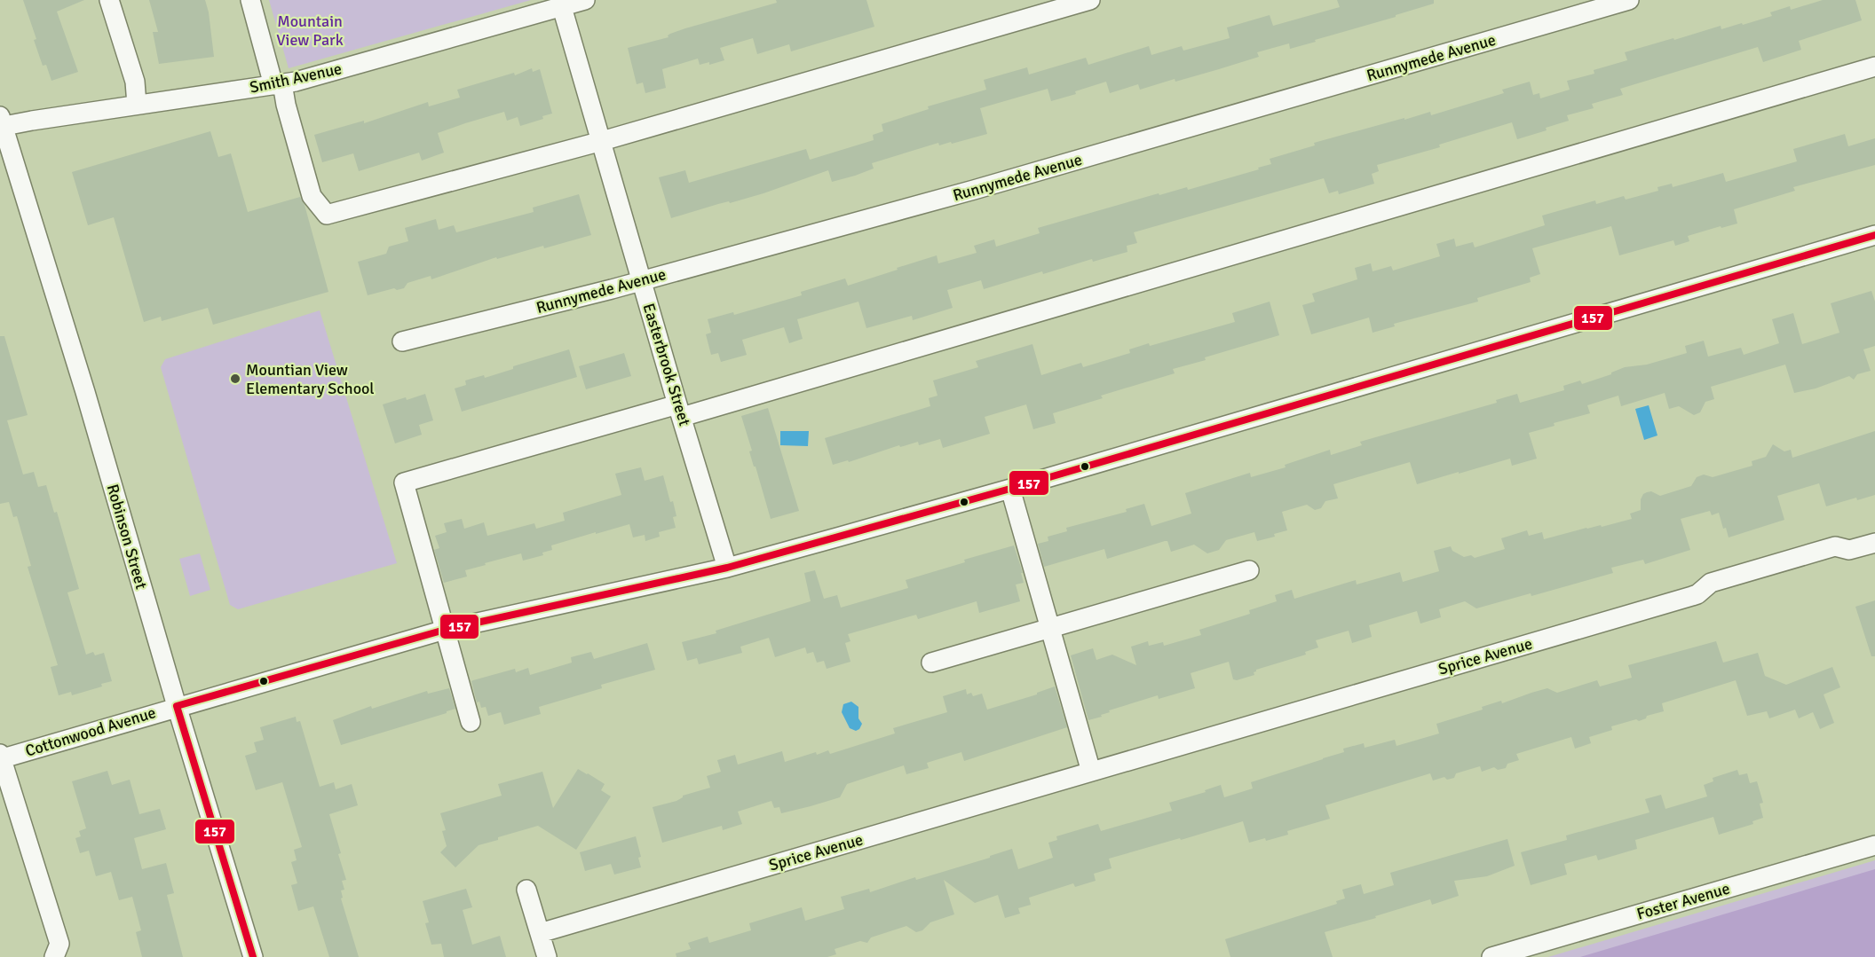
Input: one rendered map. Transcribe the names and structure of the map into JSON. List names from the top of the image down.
{
  "streets": {
    "street": [
      "Runnymede Avenue",
      "Smith Avenue",
      "Easterbrook Street",
      "Robinson Street",
      "Sprice Avenue",
      "Cottonwood Avenue",
      "Foster Avenue"
    ]
  },
  "crossings": [
    ["Runnymede Avenue", "Easterbrook Street"],
    ["Smith Avenue", "Easterbrook Street"],
    ["Smith Avenue", "Robinson Street"],
    ["Easterbrook Street", "Cottonwood Avenue"],
    ["Robinson Street", "Cottonwood Avenue"]
  ],
  "parks": ["Mountain View Park"],
  "places": ["Mountian View Elementary School"],
  "lines": ["transit line 157"]
}
